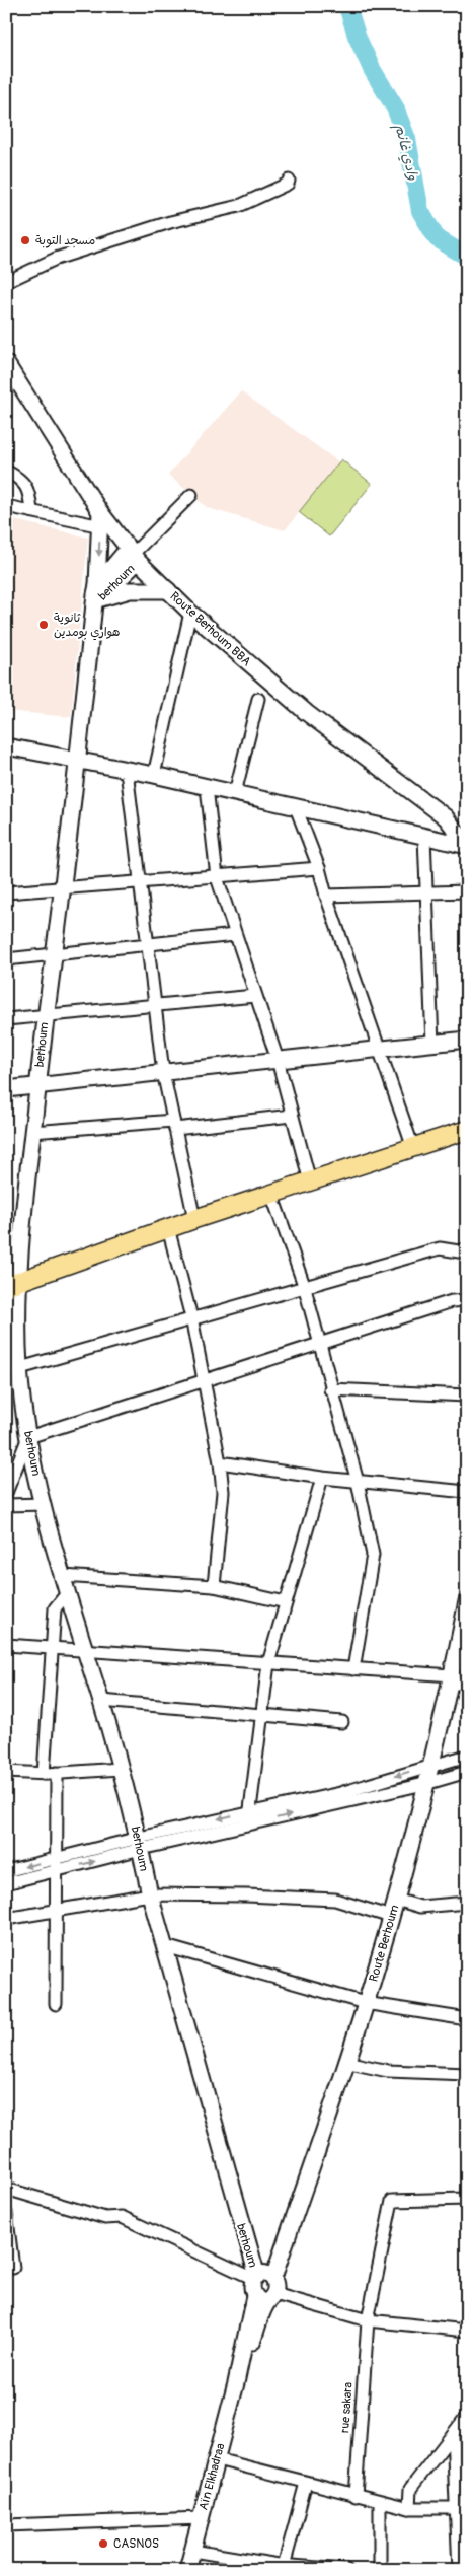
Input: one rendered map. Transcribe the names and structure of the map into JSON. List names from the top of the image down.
{
  "streets": {
    "main road": [
      "berhoum",
      "Route Berhoum BBA",
      "Route Berhoum",
      "Aïn Elkhadraa"
    ],
    "street": ["rue sakara"]
  },
  "crossings": [
    ["berhoum", "Route Berhoum BBA"],
    ["berhoum", "Route Berhoum"],
    ["berhoum", "Aïn Elkhadraa"],
    ["Route Berhoum", "Aïn Elkhadraa"]
  ],
  "water": ["وادي غانم"],
  "places": ["مسجد التوبة", "ثانوية هواري بومدين", "CASNOS"]
}
